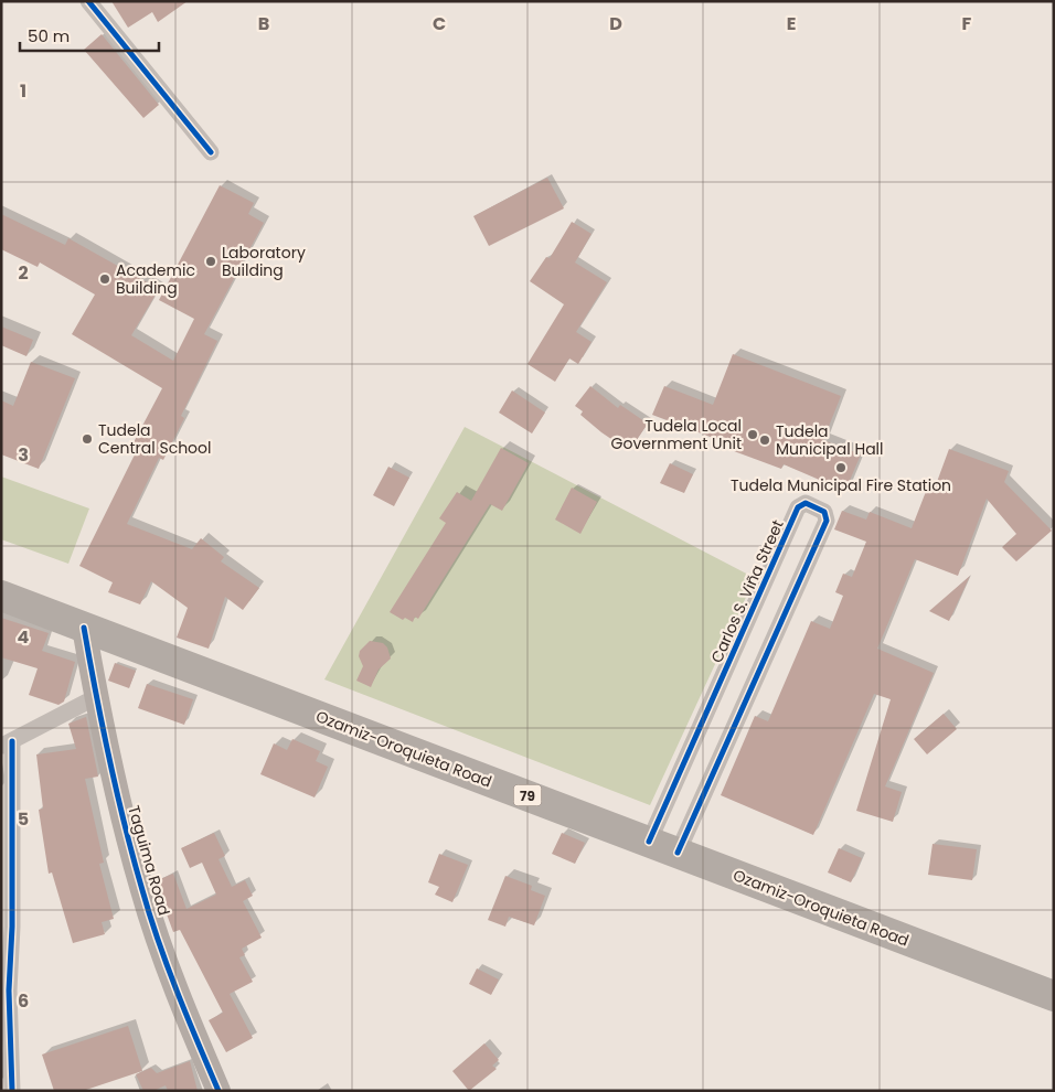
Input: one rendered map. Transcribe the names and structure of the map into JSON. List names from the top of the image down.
{
  "streets": {
    "highway": ["Ozamiz-Oroquieta Road", "79"],
    "street": ["Carlos S. Viña Street", "Taguima Road"]
  },
  "crossings": [
    ["Carlos S. Viña Street", "Ozamiz-Oroquieta Road"],
    ["Ozamiz-Oroquieta Road", "Taguima Road"]
  ],
  "places": [
    "Laboratory Building",
    "Academic Building",
    "Tudela Local Government Unit",
    "Tudela Central School",
    "Tudela Municipal Hall",
    "Tudela Municipal Fire Station"
  ],
  "scale_bar": "50 m",
  "grid": {
    "columns": [
      "B",
      "C",
      "D",
      "E",
      "F"
    ],
    "rows": [
      "1",
      "2",
      "3",
      "4",
      "5",
      "6"
    ]
  }
}
